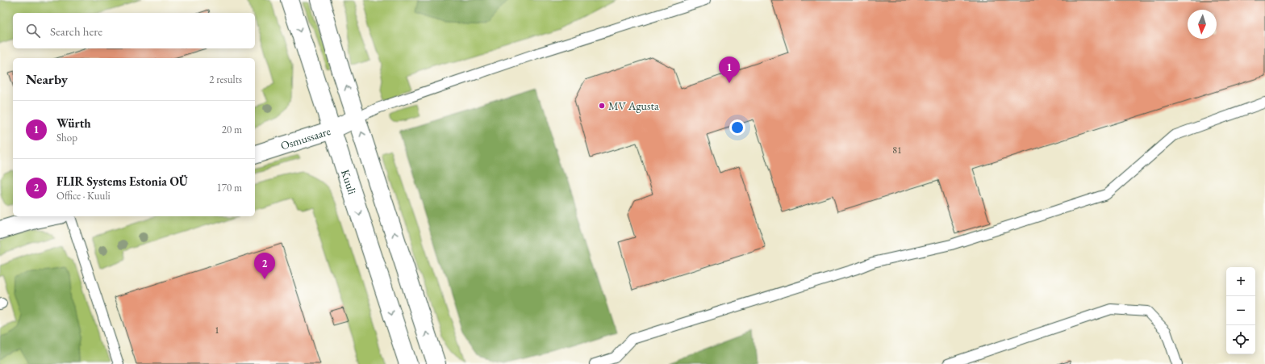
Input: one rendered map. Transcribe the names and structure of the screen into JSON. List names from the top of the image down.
{
  "streets": {
    "main road": ["Osmussaare", "Kuuli"]
  },
  "crossings": [
    ["Osmussaare", "Kuuli"]
  ],
  "places": ["MV Agusta"],
  "house_numbers": ["81", "1"],
  "north": "bottom",
  "page": {
    "search": "Search here",
    "pins": ["1", "2"],
    "heading": ["Nearby", "2 results"],
    "list": [
      {
        "mark": "1",
        "name": "Würth",
        "note": "Shop",
        "value": "20 m"
      },
      {
        "mark": "2",
        "name": "FLIR Systems Estonia OÜ",
        "note": "Office · Kuuli",
        "value": "170 m"
      }
    ],
    "map_buttons": ["+", "−"]
  }
}
